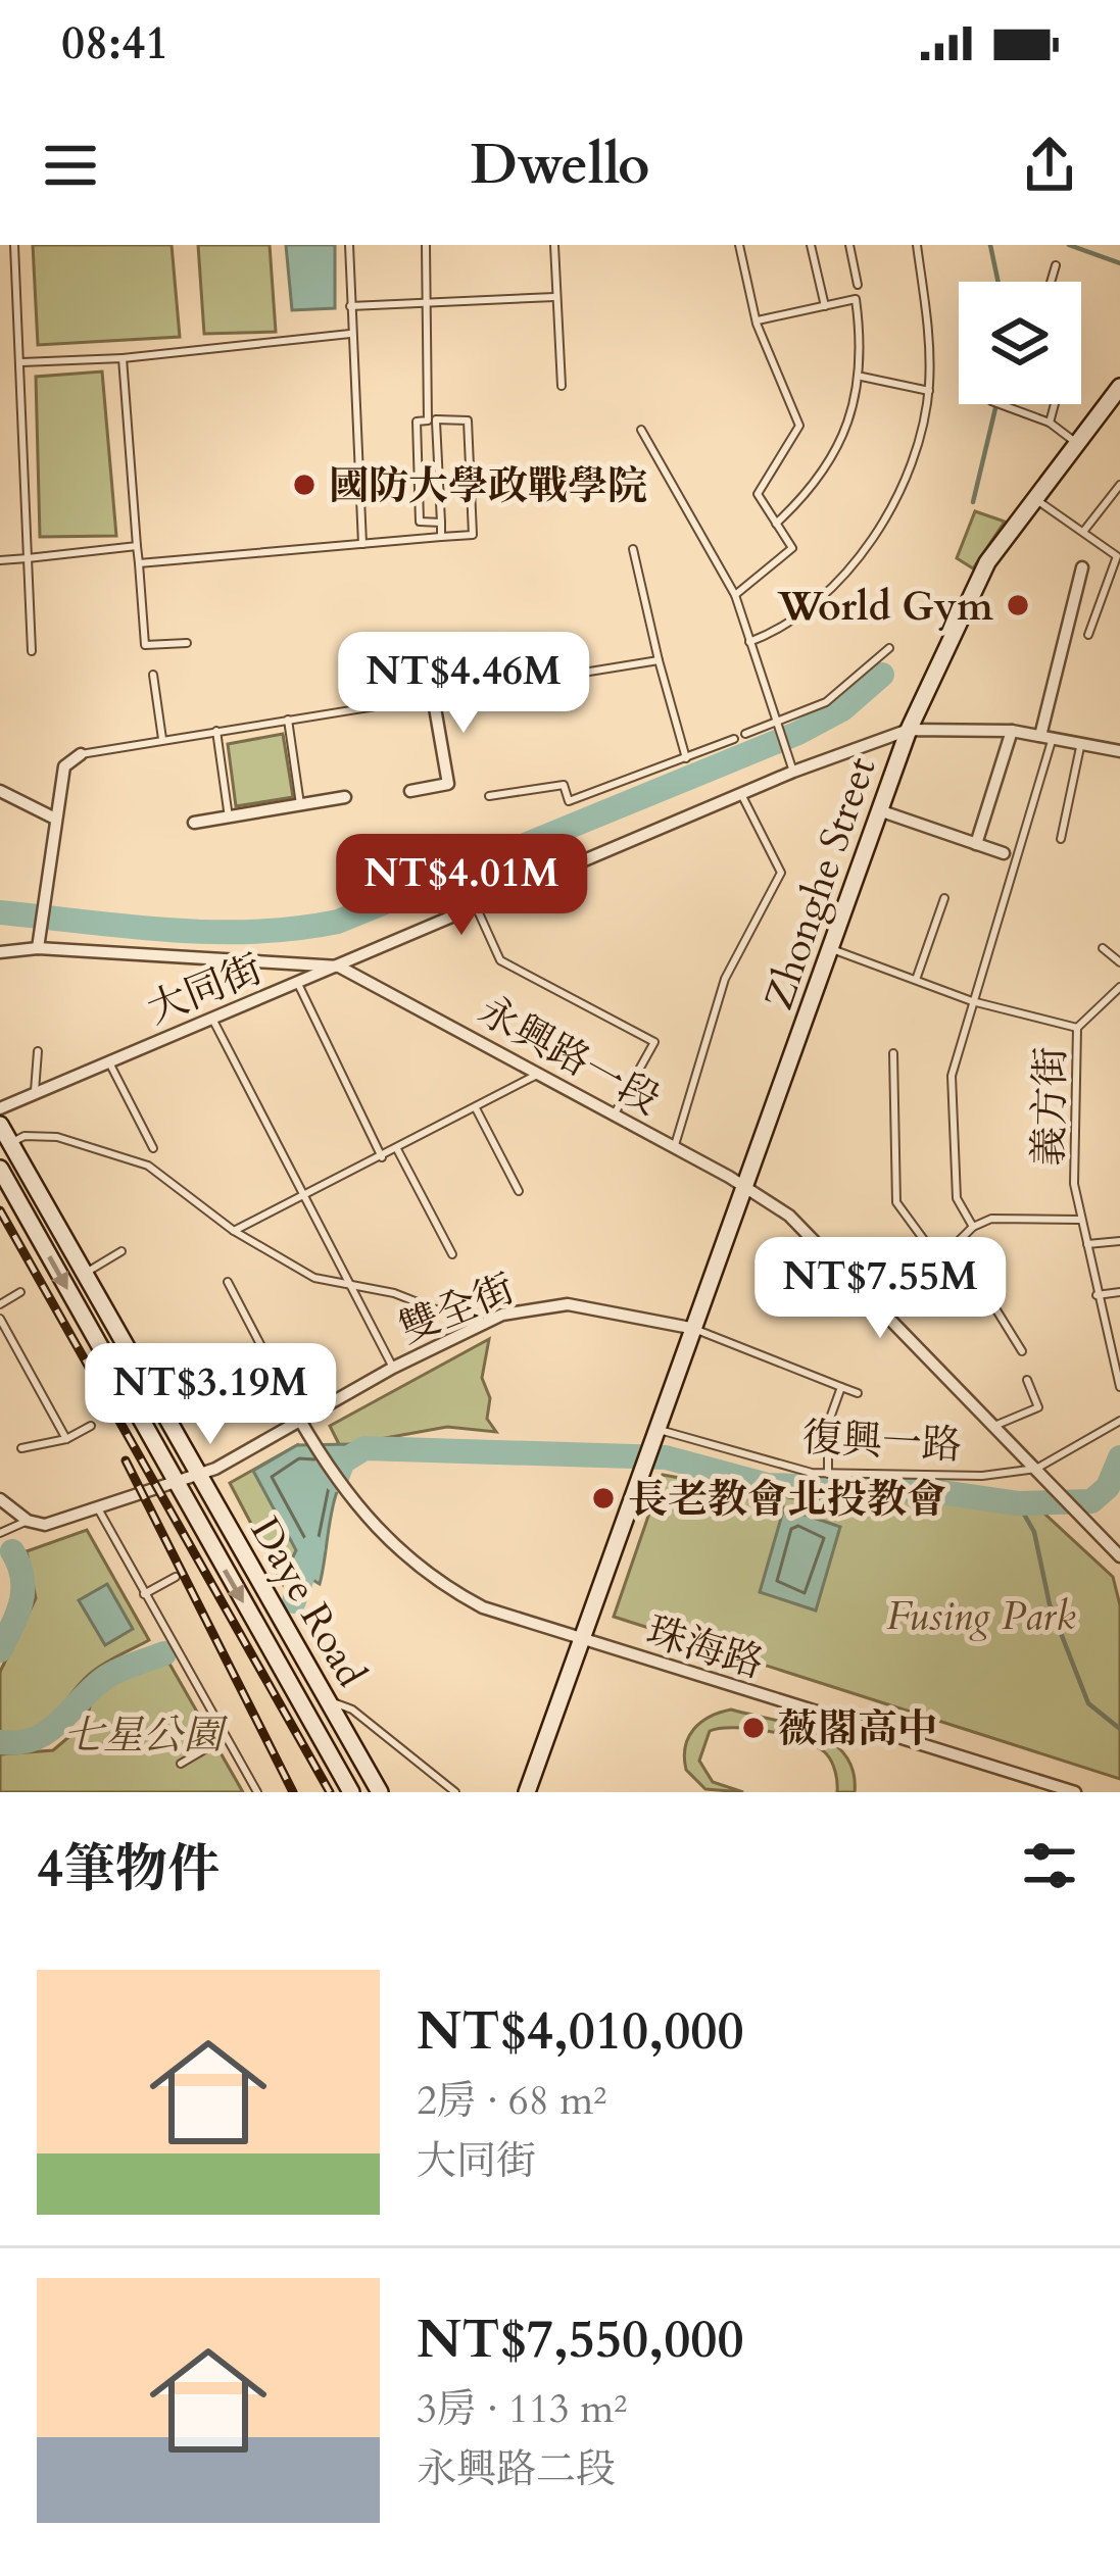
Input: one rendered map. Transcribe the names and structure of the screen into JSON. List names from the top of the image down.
{
  "streets": {
    "street": [
      "Zhonghe Street",
      "大同街",
      "永興路一段",
      "雙全街",
      "Daye Road",
      "珠海路"
    ],
    "lane": ["義方街", "復興一路"]
  },
  "crossings": [
    ["Zhonghe Street", "大同街"],
    ["Zhonghe Street", "永興路一段"],
    ["Zhonghe Street", "雙全街"],
    ["Zhonghe Street", "復興一路"],
    ["Zhonghe Street", "珠海路"],
    ["大同街", "永興路一段"],
    ["永興路一段", "復興一路"],
    ["雙全街", "Daye Road"],
    ["雙全街", "珠海路"]
  ],
  "parks": ["Fusing Park", "七星公園"],
  "places": [
    "國防大學政戰學院",
    "World Gym",
    "長老教會北投教會",
    "薇閣高中"
  ],
  "page": {
    "status": "08:41",
    "header": "Dwello",
    "price": [
      "NT$4.46M",
      "NT$4.01M",
      "NT$7.55M",
      "NT$3.19M"
    ],
    "heading": "4筆物件",
    "list": [
      {
        "name": "NT$4,010,000",
        "note": "2房 · 68 m² · 大同街"
      },
      {
        "name": "NT$7,550,000",
        "note": "3房 · 113 m² · 永興路二段"
      }
    ]
  }
}
